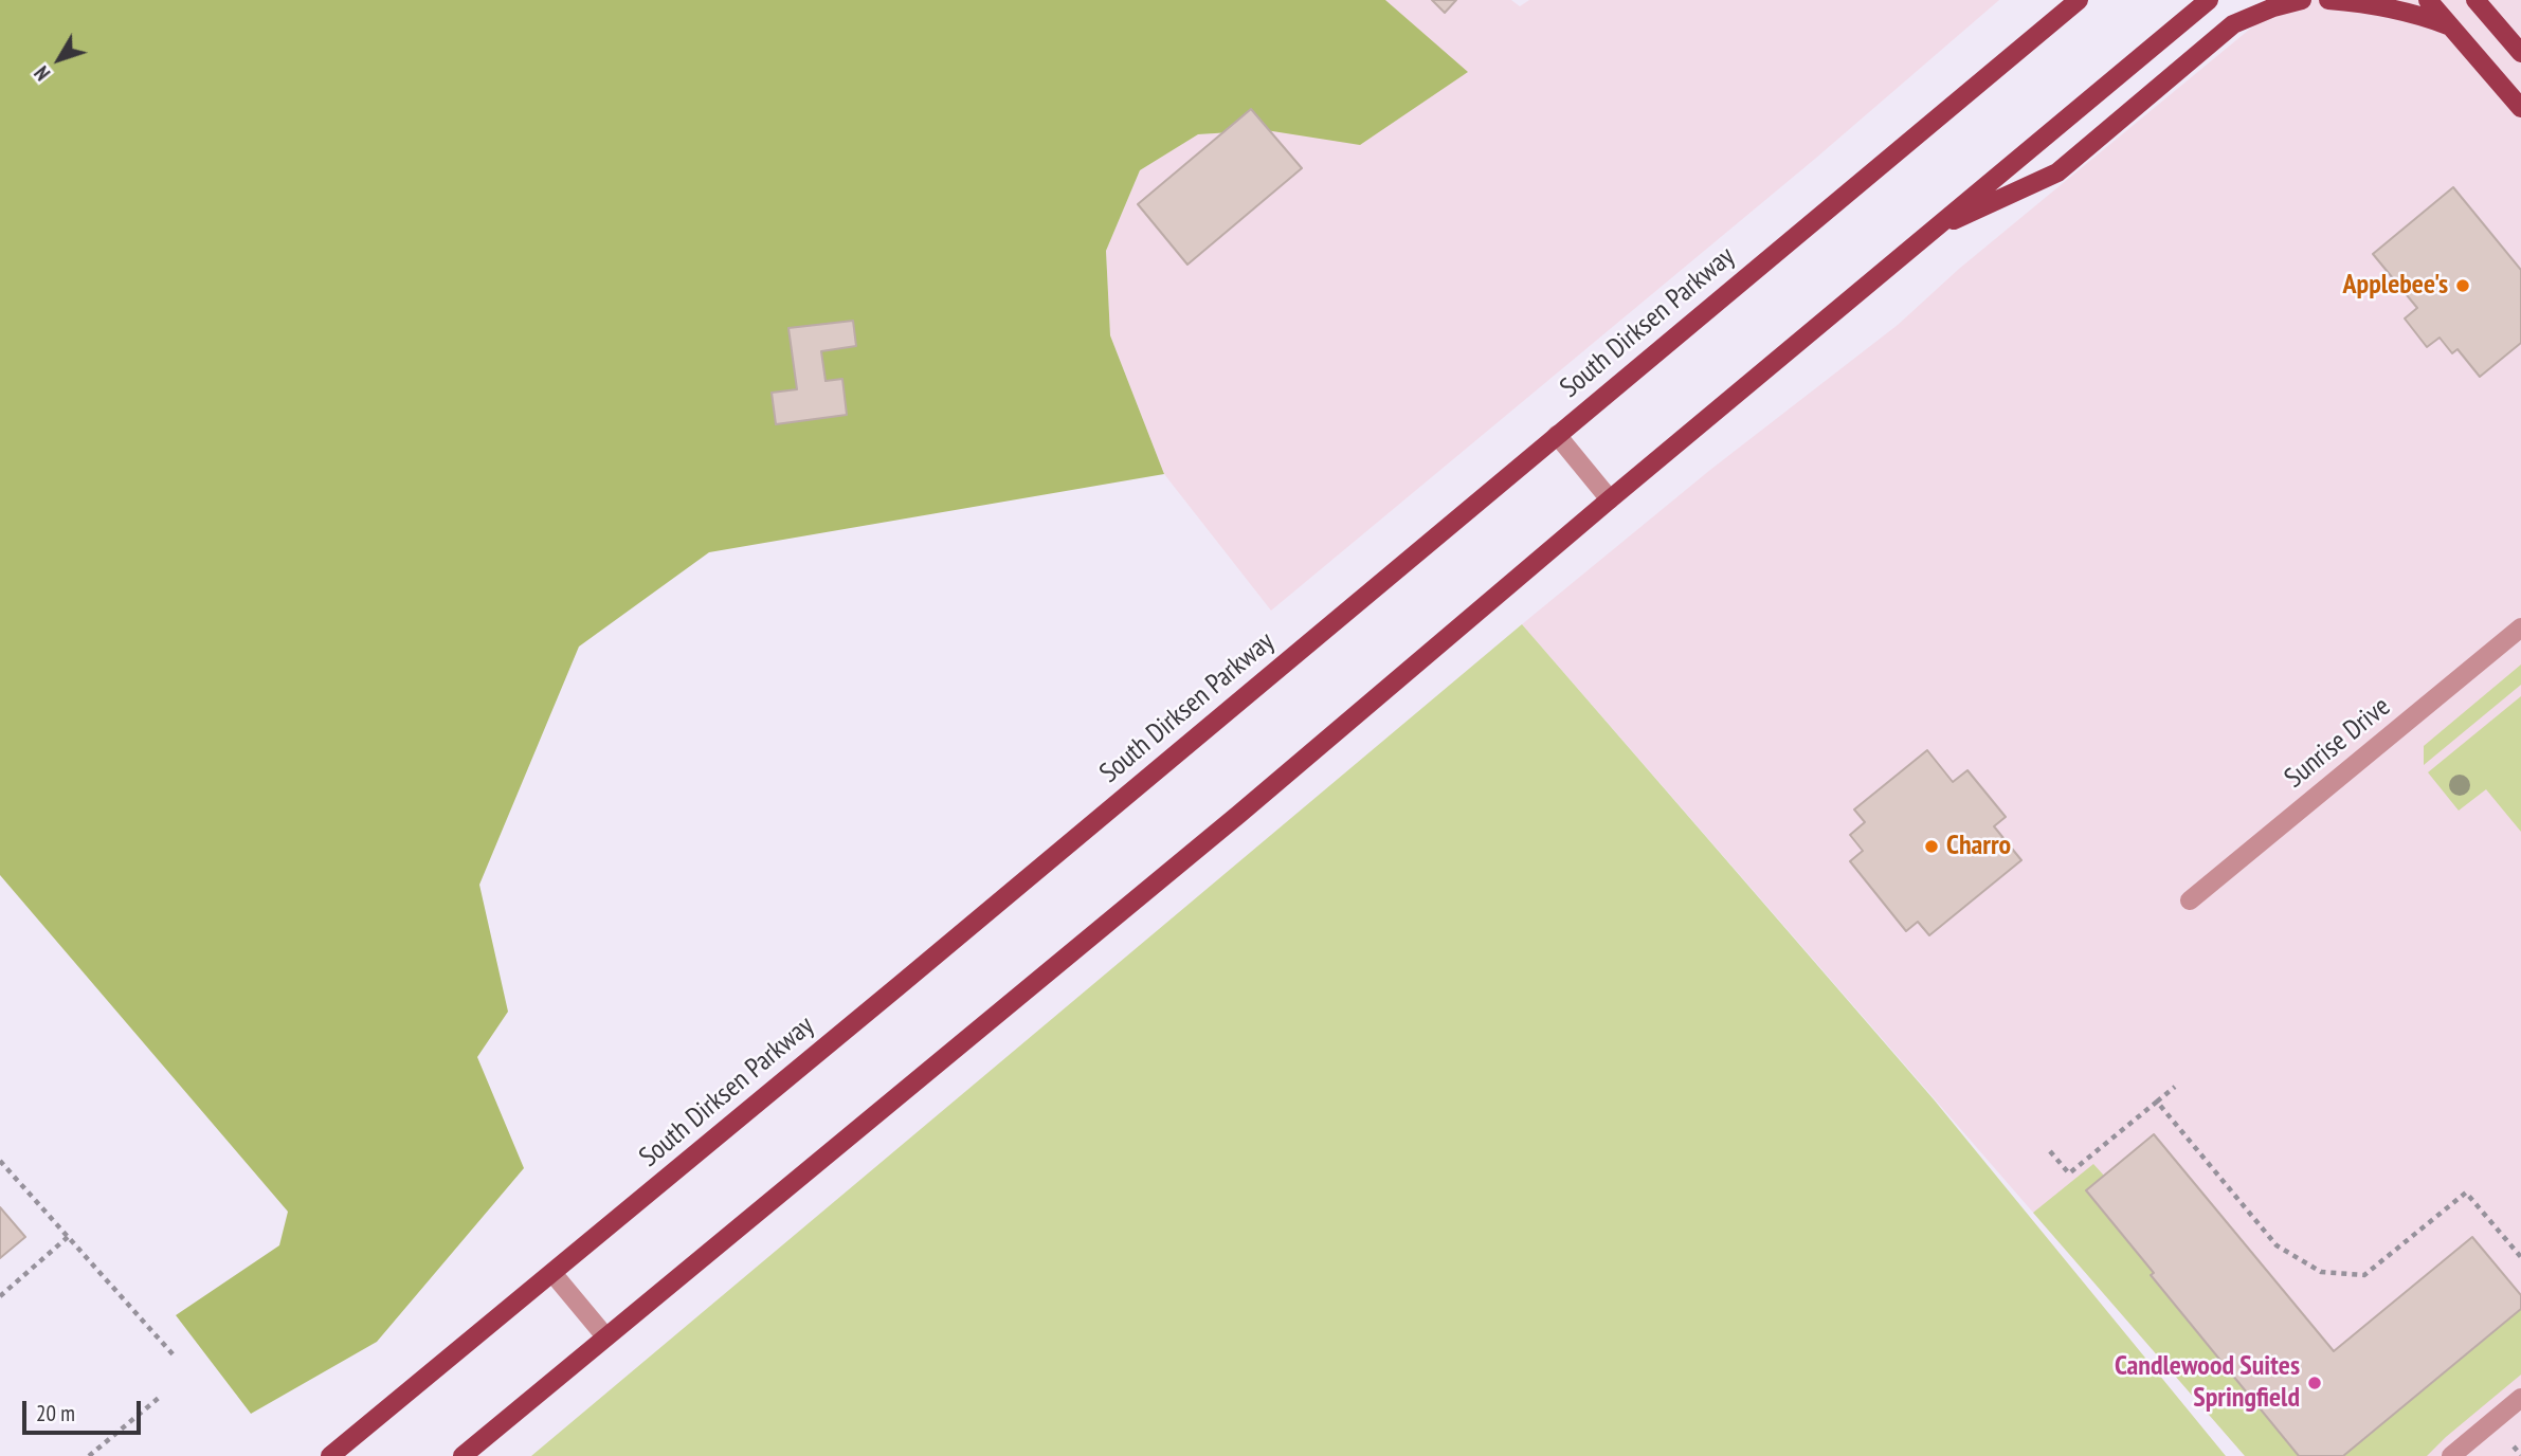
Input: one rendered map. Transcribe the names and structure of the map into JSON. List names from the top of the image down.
{
  "streets": {
    "main road": ["South Dirksen Parkway"],
    "street": ["Sunrise Drive"]
  },
  "places": ["Applebee's", "Charro", "Candlewood Suites Springfield"],
  "scale_bar": "20 m",
  "north": "bottom left"
}
